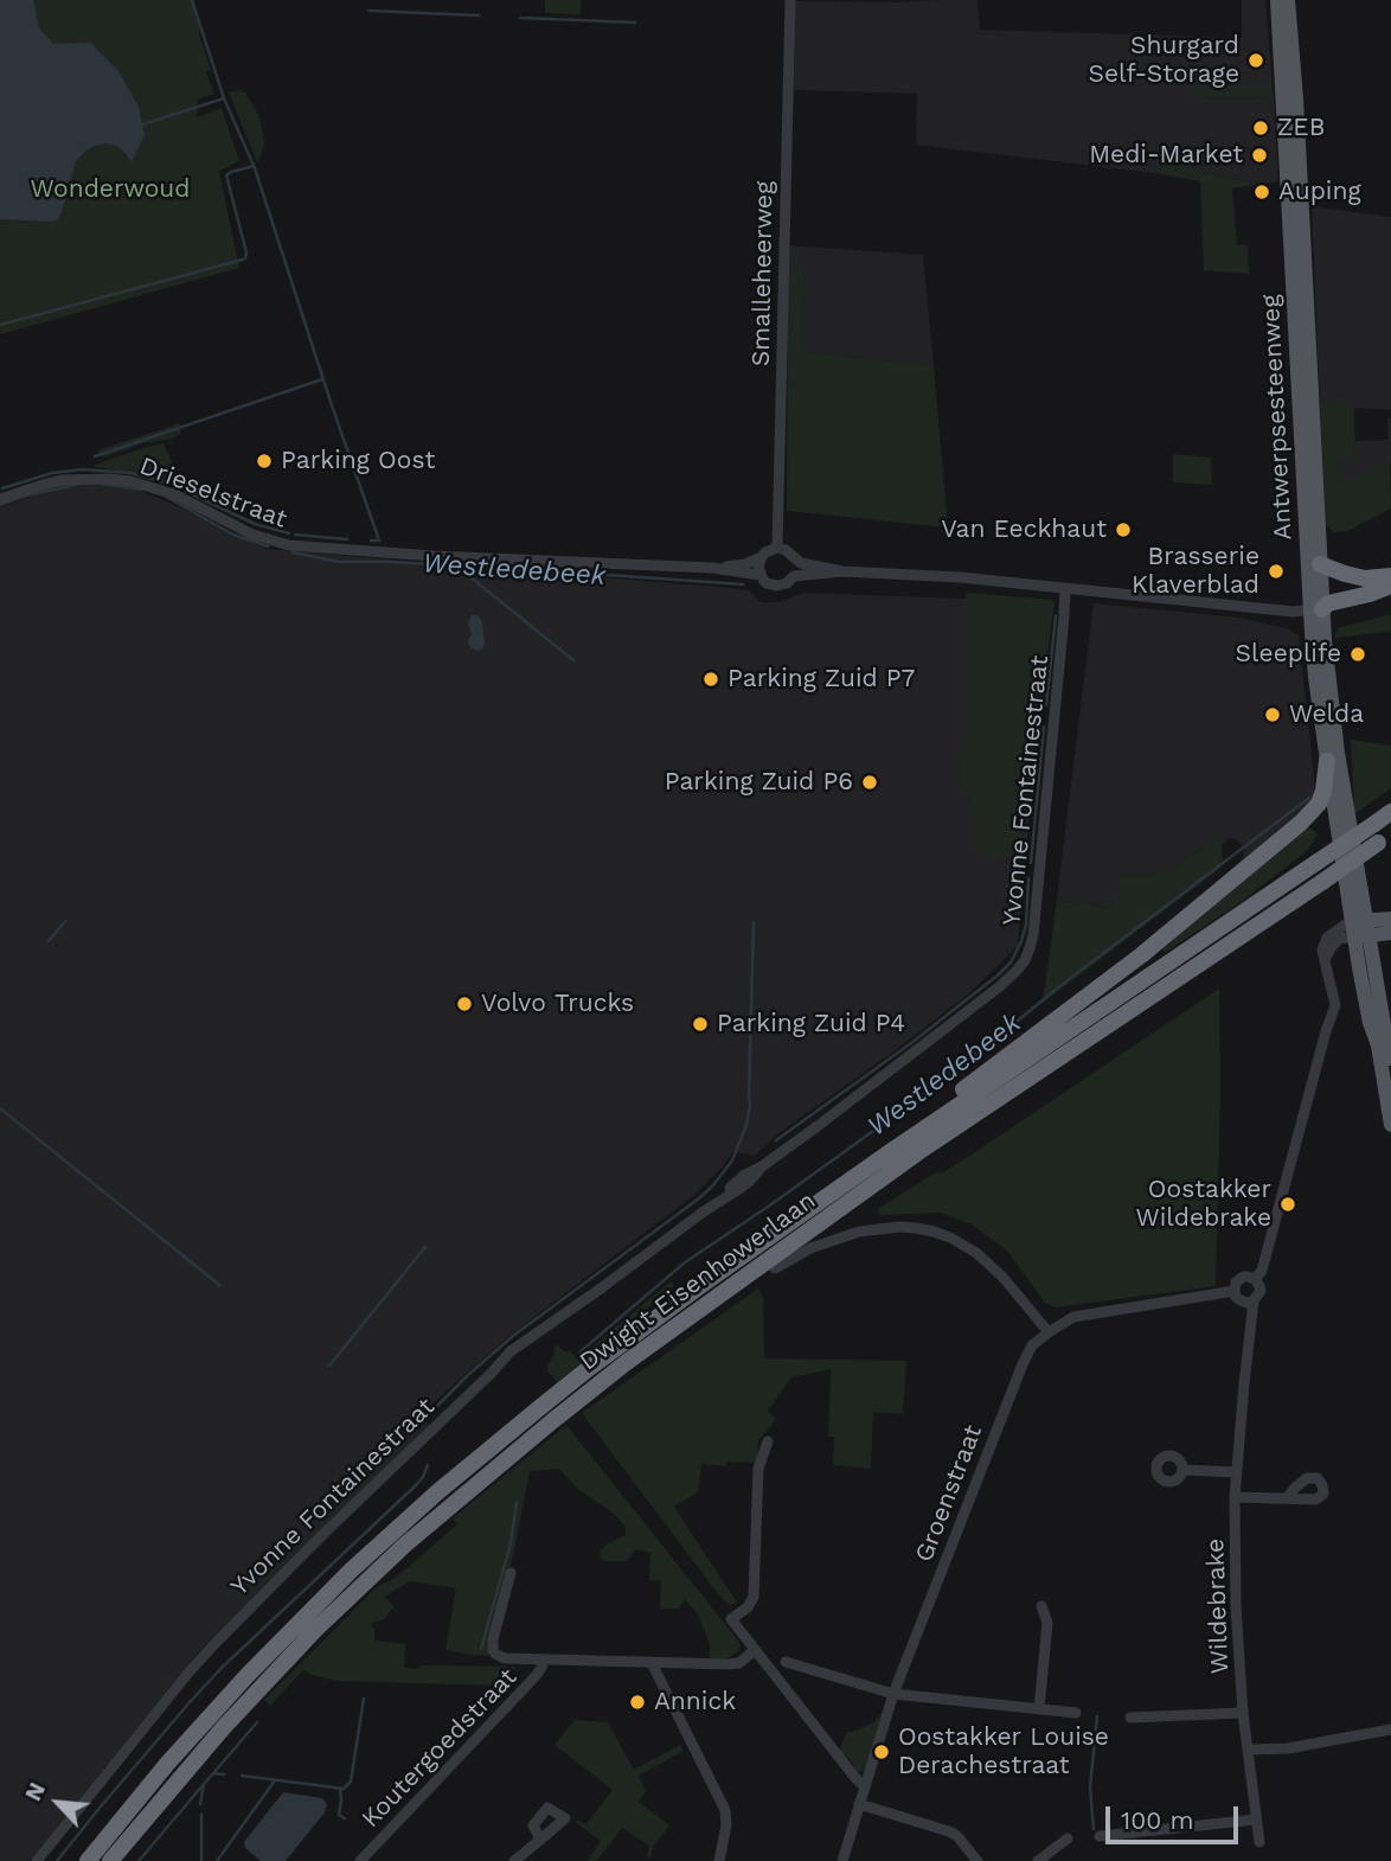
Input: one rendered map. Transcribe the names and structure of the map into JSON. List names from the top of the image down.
{
  "streets": {
    "highway": ["Dwight Eisenhowerlaan"],
    "main road": ["Antwerpsesteenweg"],
    "street": [
      "Smalleheerweg",
      "Drieselstraat",
      "Yvonne Fontainestraat",
      "Groenstraat",
      "Wildebrake",
      "Koutergoedstraat"
    ]
  },
  "crossings": [
    ["Smalleheerweg", "Drieselstraat"],
    ["Antwerpsesteenweg", "Drieselstraat"],
    ["Drieselstraat", "Yvonne Fontainestraat"],
    ["Groenstraat", "Wildebrake"]
  ],
  "water": ["Westledebeek"],
  "parks": ["Wonderwoud"],
  "places": [
    "Shurgard Self-Storage",
    "ZEB",
    "Medi-Market",
    "Auping",
    "Parking Oost",
    "Van Eeckhaut",
    "Brasserie Klaverblad",
    "Sleeplife",
    "Parking Zuid P7",
    "Welda",
    "Parking Zuid P6",
    "Volvo Trucks",
    "Parking Zuid P4",
    "Oostakker Wildebrake",
    "Annick",
    "Oostakker Louise Derachestraat"
  ],
  "scale_bar": "100 m",
  "north": "top left"
}
